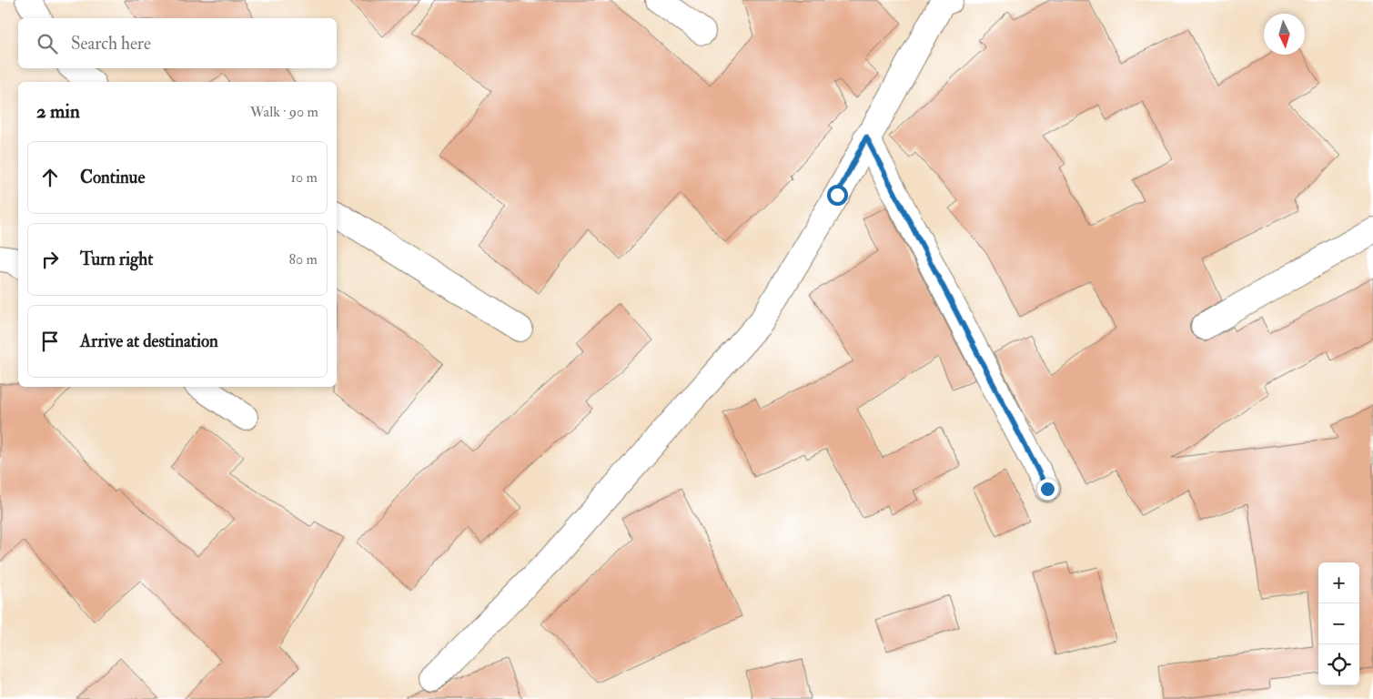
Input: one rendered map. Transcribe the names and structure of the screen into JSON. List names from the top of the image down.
{
  "north": "bottom",
  "page": {
    "search": "Search here",
    "heading": ["2 min", "Walk · 90 m"],
    "list": [
      ["Continue", "10 m"],
      ["Turn right", "80 m"],
      "Arrive at destination"
    ],
    "map_buttons": ["+", "−"]
  }
}
